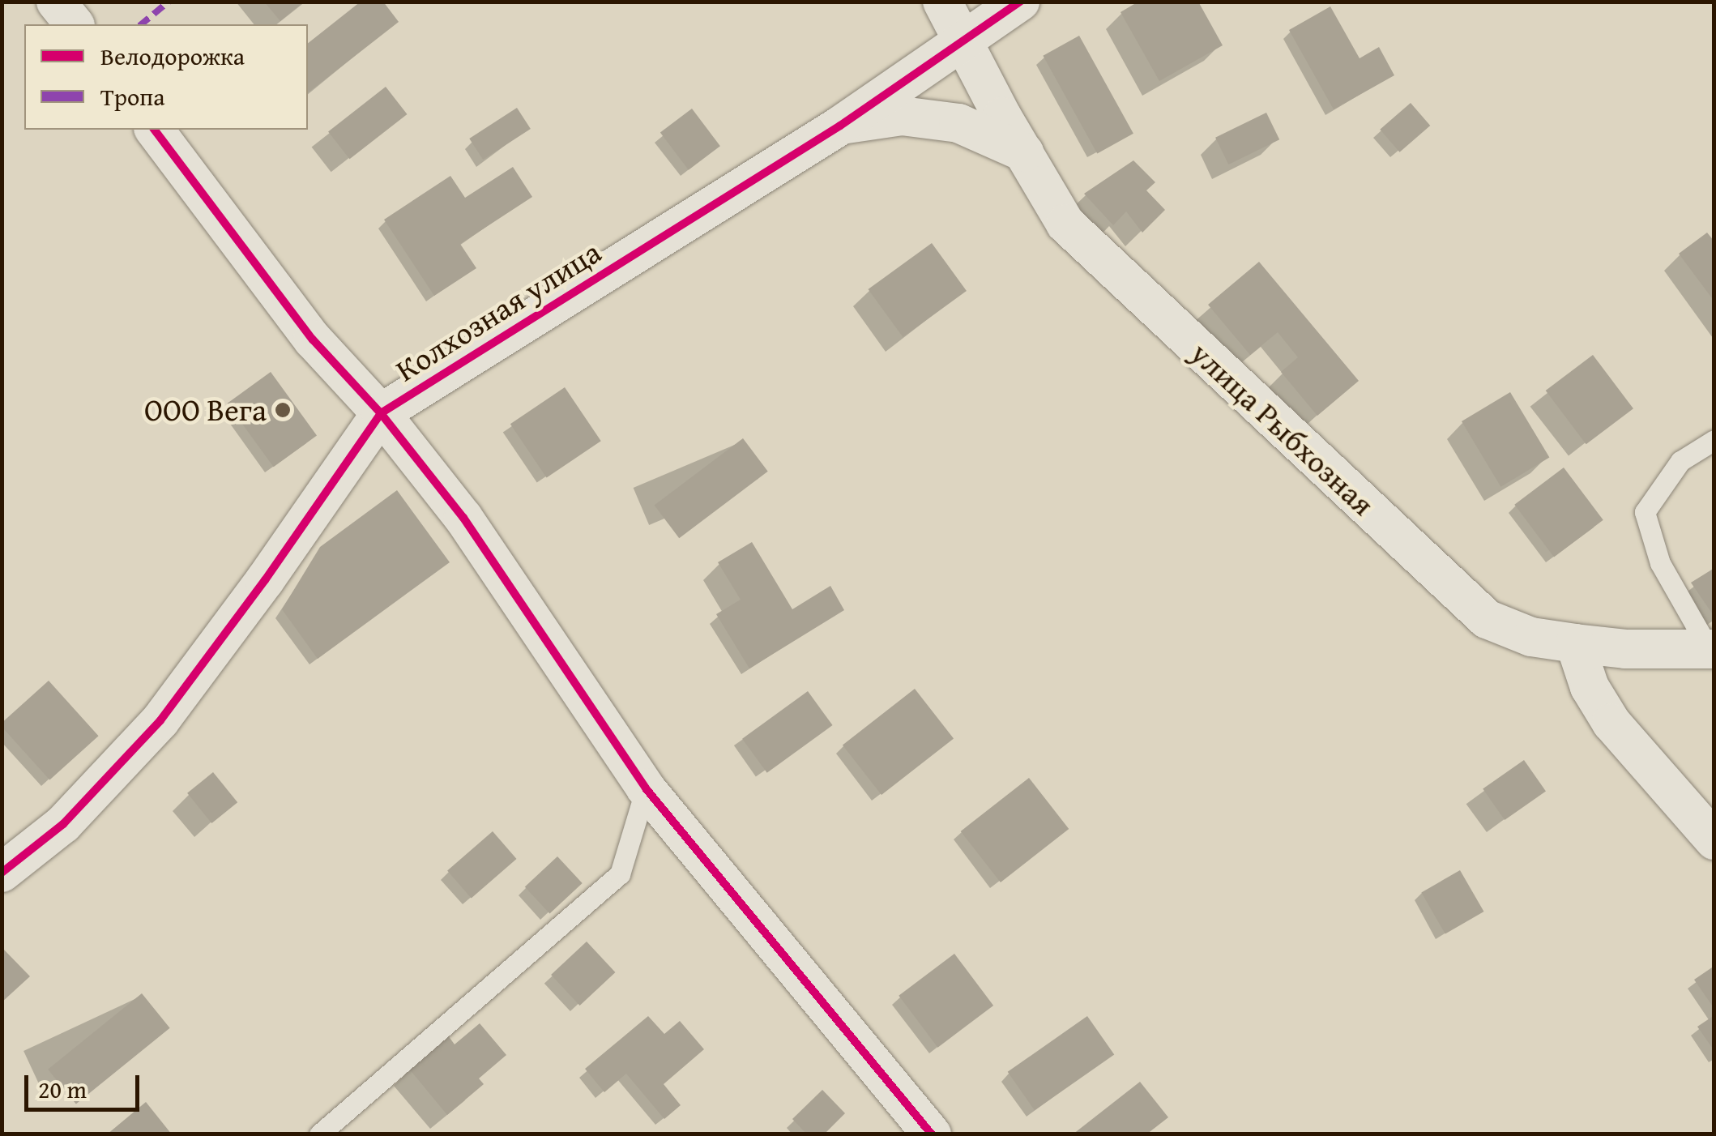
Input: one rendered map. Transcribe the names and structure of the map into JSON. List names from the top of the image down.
{
  "streets": {
    "street": ["Колхозная улица", "улица Рыбхозная"]
  },
  "crossings": [
    ["Колхозная улица", "улица Рыбхозная"]
  ],
  "places": ["ООО Вега"],
  "legend": ["Велодорожка", "Тропа"],
  "scale_bar": "20 m"
}
